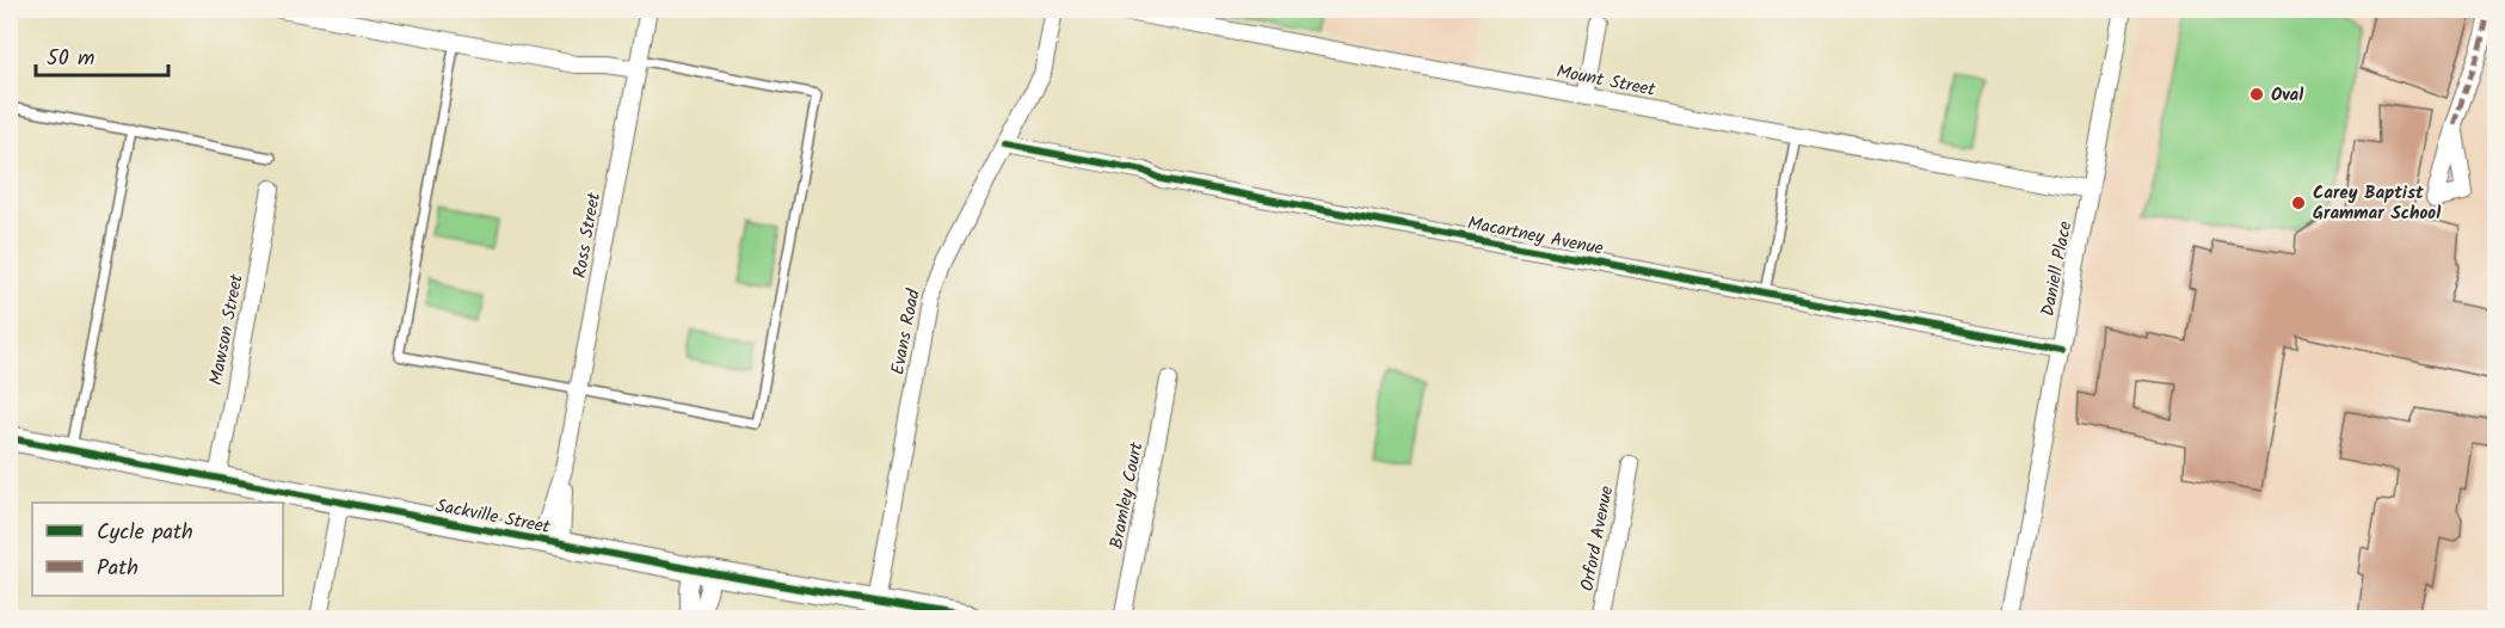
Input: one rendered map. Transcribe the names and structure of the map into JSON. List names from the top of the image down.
{
  "streets": {
    "street": [
      "Mount Street",
      "Ross Street",
      "Macartney Avenue",
      "Daniell Place",
      "Mawson Street",
      "Evans Road",
      "Bramley Court",
      "Sackville Street",
      "Orford Avenue"
    ]
  },
  "crossings": [
    ["Mount Street", "Daniell Place"],
    ["Ross Street", "Sackville Street"],
    ["Macartney Avenue", "Daniell Place"],
    ["Macartney Avenue", "Evans Road"],
    ["Mawson Street", "Sackville Street"],
    ["Evans Road", "Sackville Street"]
  ],
  "places": ["Oval", "Carey Baptist Grammar School"],
  "legend": ["Cycle path", "Path"],
  "scale_bar": "50 m"
}
